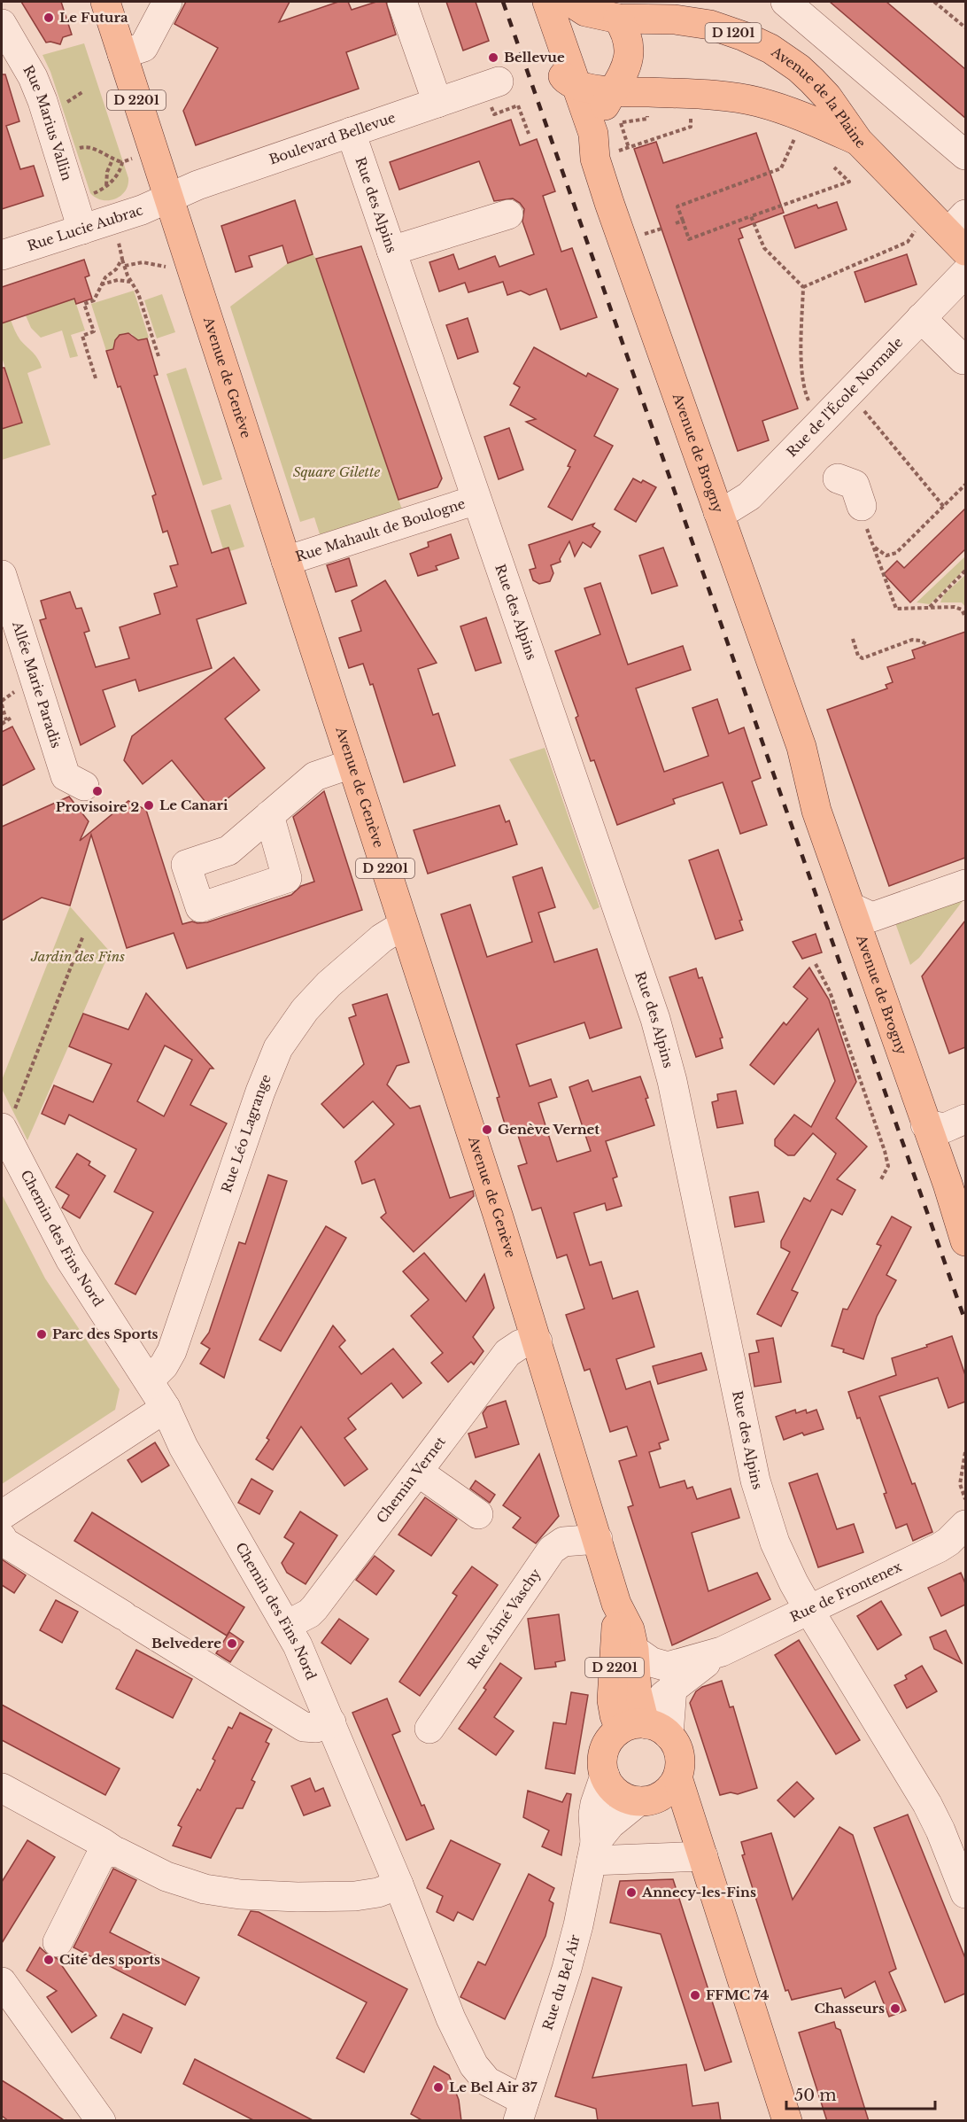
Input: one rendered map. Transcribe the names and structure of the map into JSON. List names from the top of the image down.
{
  "streets": {
    "main road": [
      "D 1201",
      "Avenue de la Plaine",
      "D 2201",
      "Avenue de Genève",
      "Avenue de Brogny"
    ],
    "street": [
      "Rue Marius Vallin",
      "Boulevard Bellevue",
      "Rue des Alpins",
      "Rue Lucie Aubrac",
      "Rue de l'École Normale",
      "Rue Mahault de Boulogne",
      "Allée Marie Paradis",
      "Rue Léo Lagrange",
      "Chemin des Fins Nord",
      "Chemin Vernet",
      "Rue de Frontenex",
      "Rue Aimé Vaschy",
      "Rue du Bel Air"
    ]
  },
  "crossings": [
    ["Rue Marius Vallin", "Rue Lucie Aubrac"],
    ["Boulevard Bellevue", "Rue des Alpins"],
    ["Boulevard Bellevue", "Rue Lucie Aubrac"],
    ["Boulevard Bellevue", "Avenue de Genève"],
    ["Rue des Alpins", "Rue Mahault de Boulogne"],
    ["Rue des Alpins", "Rue de Frontenex"],
    ["Rue Lucie Aubrac", "Avenue de Genève"],
    ["Avenue de Genève", "Rue Mahault de Boulogne"],
    ["Avenue de Genève", "Rue Léo Lagrange"],
    ["Avenue de Genève", "Chemin Vernet"],
    ["Avenue de Genève", "Rue de Frontenex"],
    ["Avenue de Genève", "Rue Aimé Vaschy"],
    ["Avenue de Genève", "Rue du Bel Air"],
    ["Rue de l'École Normale", "Avenue de Brogny"],
    ["Rue Léo Lagrange", "Chemin des Fins Nord"],
    ["Chemin des Fins Nord", "Chemin Vernet"],
    ["Chemin des Fins Nord", "Rue du Bel Air"],
    ["Rue de Frontenex", "Rue du Bel Air"]
  ],
  "parks": ["Square Gilette", "Jardin des Fins"],
  "places": [
    "Le Futura",
    "Bellevue",
    "Provisoire 2",
    "Le Canari",
    "Genève Vernet",
    "Parc des Sports",
    "Belvedere",
    "Annecy-les-Fins",
    "Cité des sports",
    "FFMC 74",
    "Chasseurs",
    "Le Bel Air 37"
  ],
  "scale_bar": "50 m"
}
